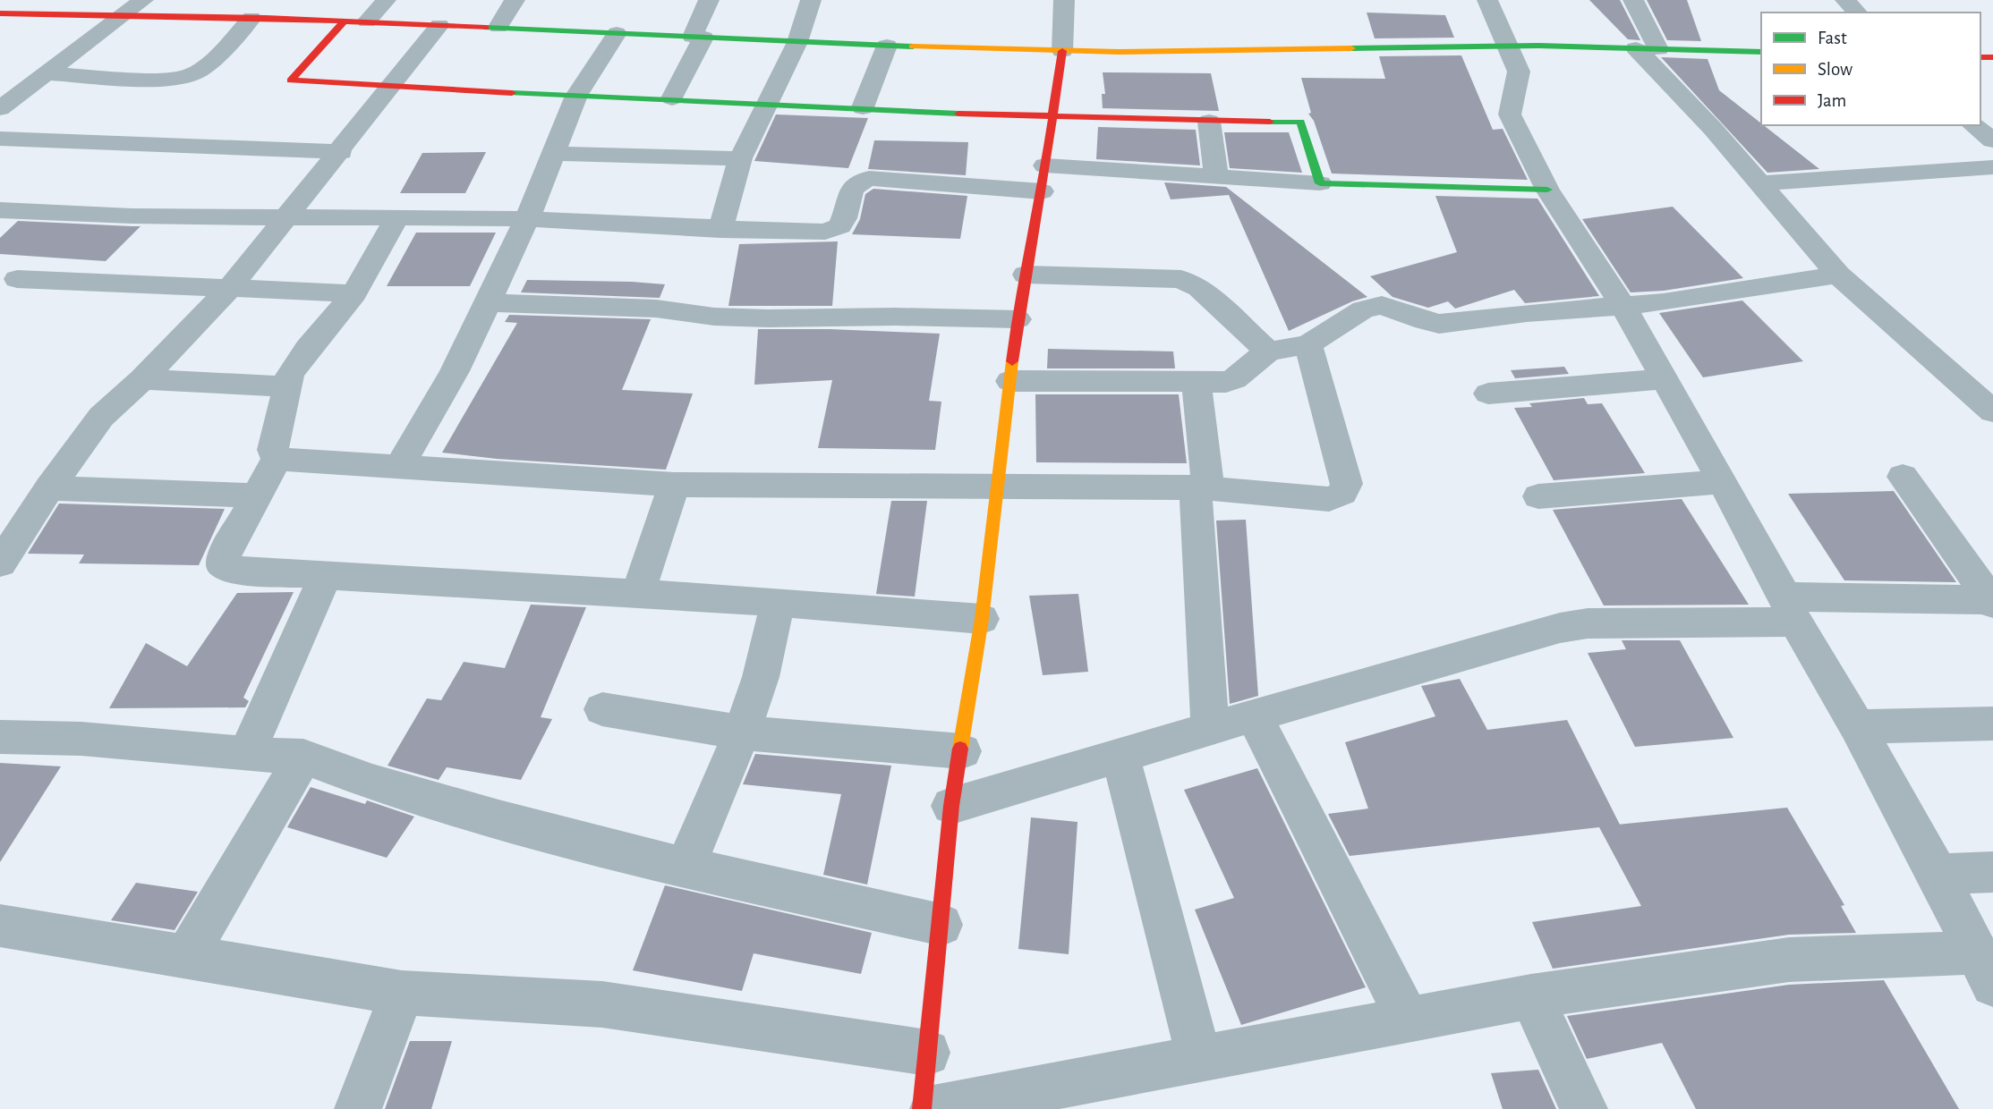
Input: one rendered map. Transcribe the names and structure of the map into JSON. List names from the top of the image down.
{
  "legend": ["Fast", "Slow", "Jam"]
}
